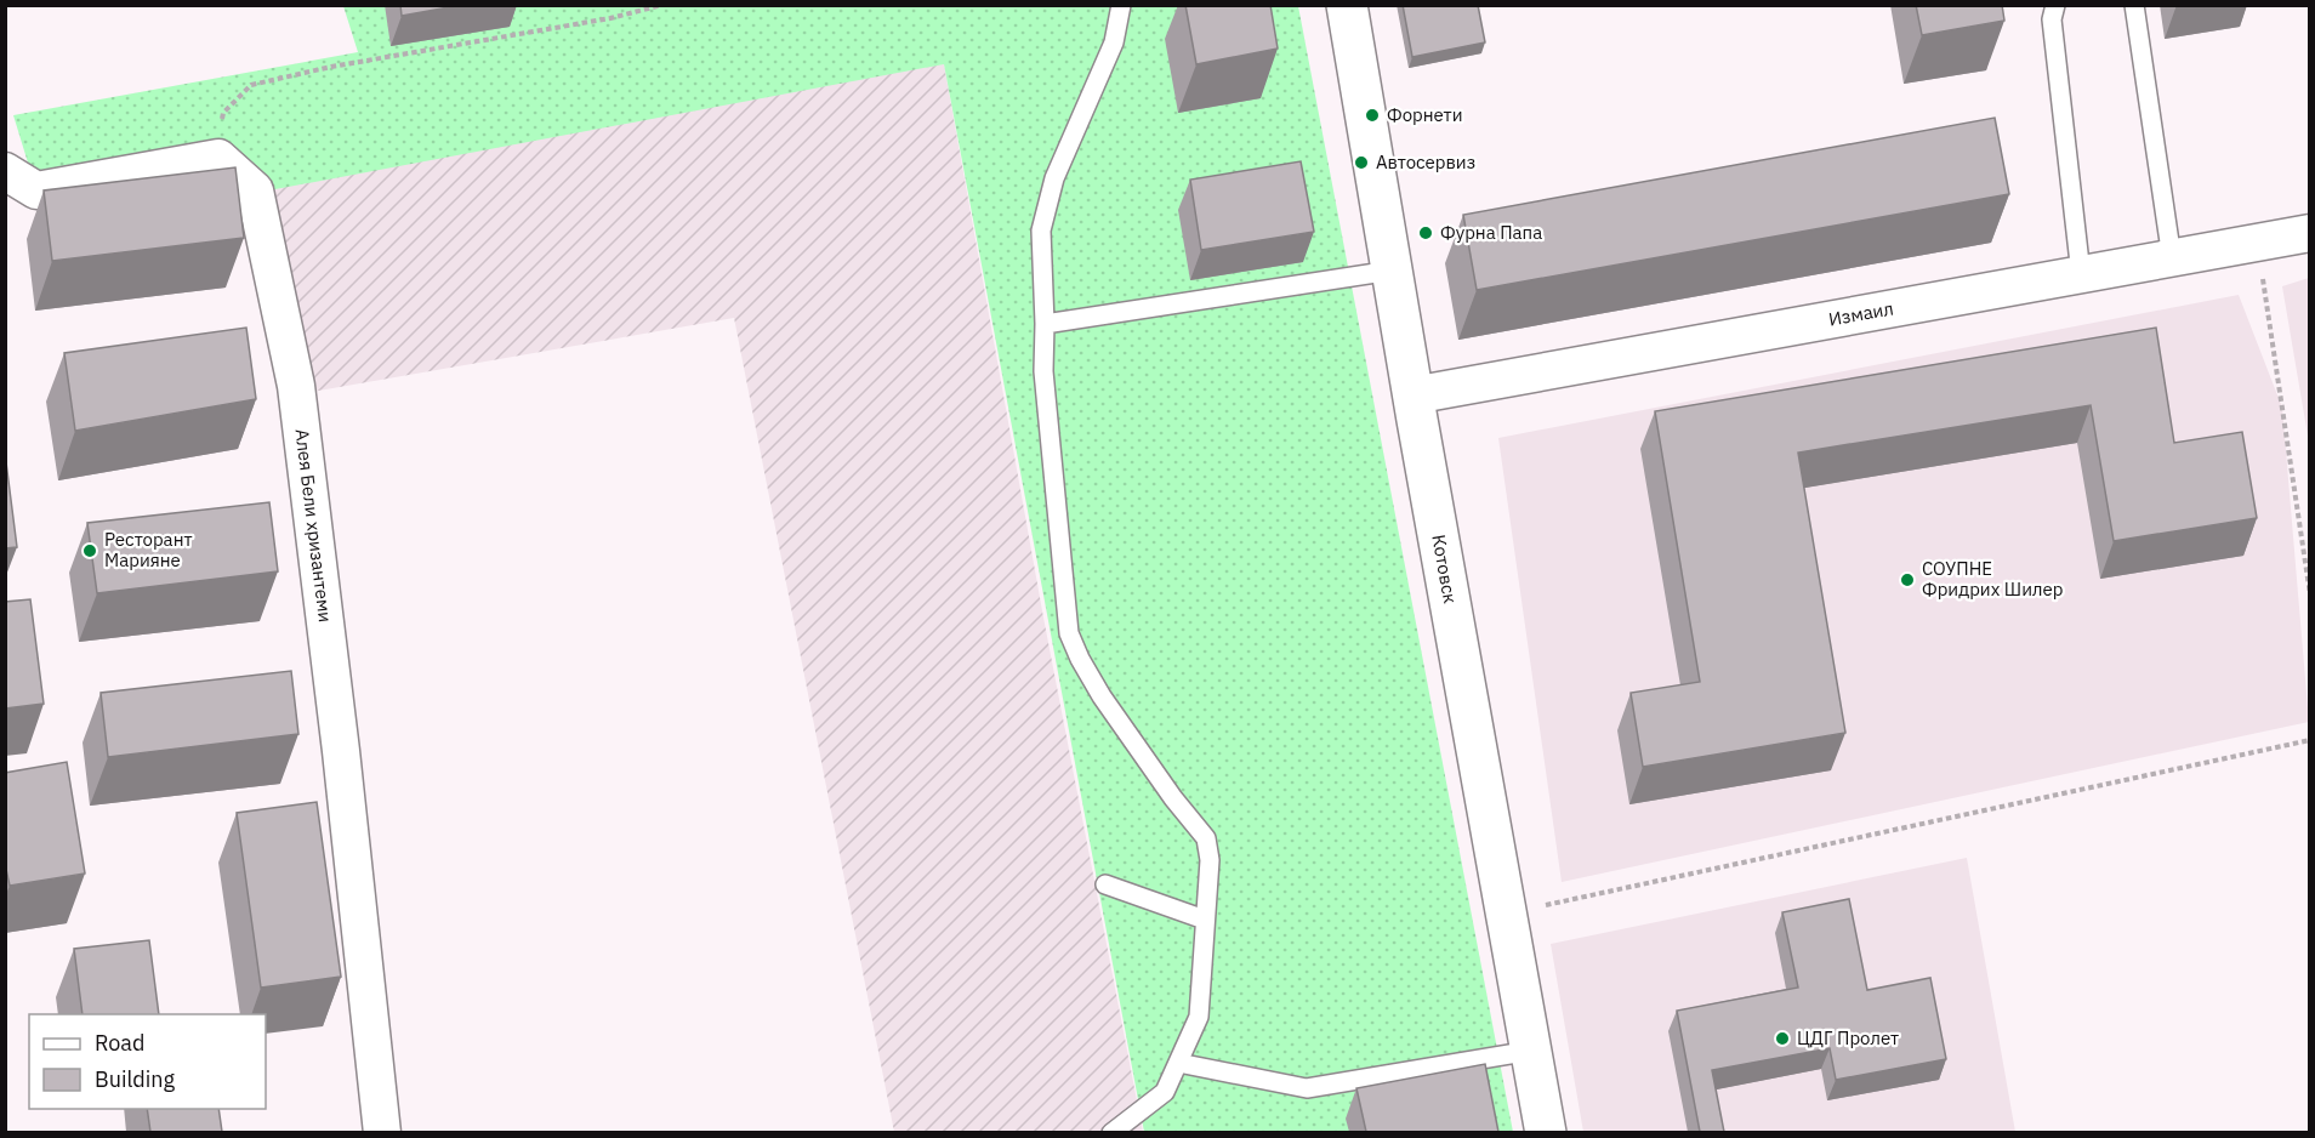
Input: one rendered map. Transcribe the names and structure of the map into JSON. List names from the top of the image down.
{
  "streets": {
    "street": ["Измаил", "Алея Бели хризантеми", "Котовск"]
  },
  "crossings": [
    ["Измаил", "Котовск"]
  ],
  "places": [
    "Форнети",
    "Автосервиз",
    "Фурна Папа",
    "Ресторант Марияне",
    "СОУПНЕ Фридрих Шилер",
    "ЦДГ Пролет"
  ],
  "legend": ["Road", "Building"]
}
